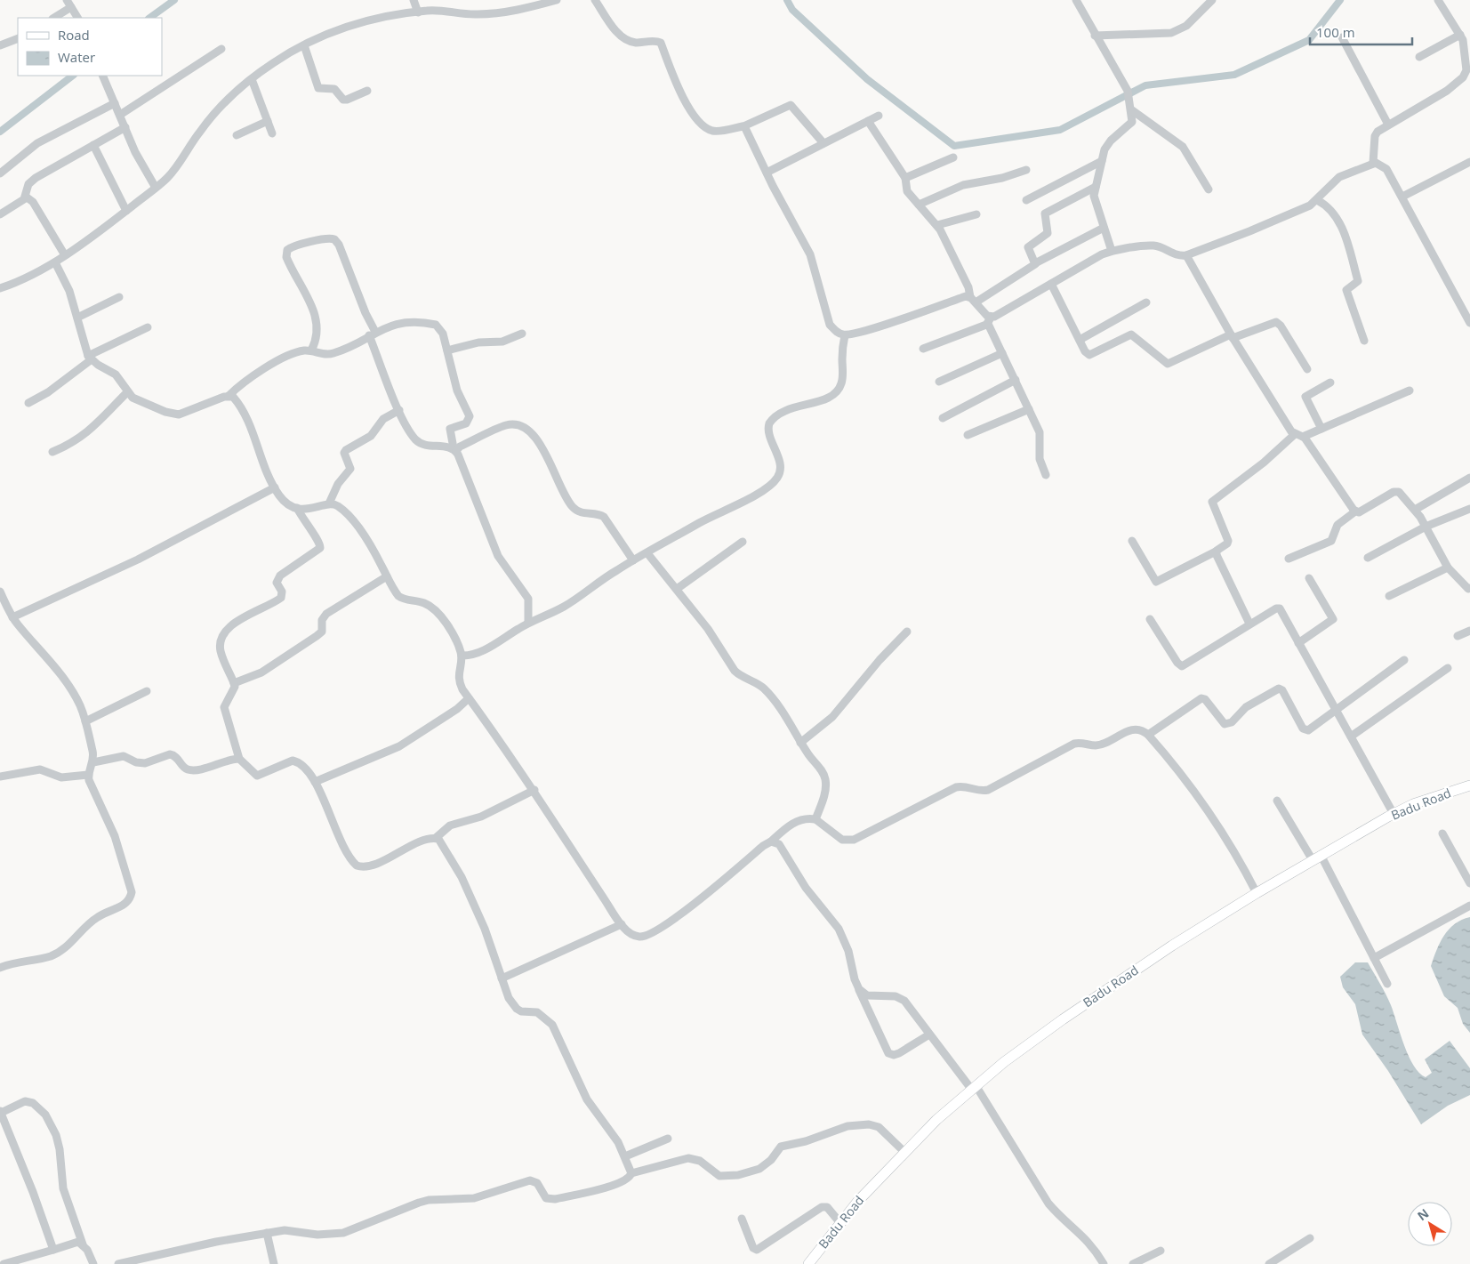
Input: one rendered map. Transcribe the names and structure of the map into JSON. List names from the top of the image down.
{
  "streets": {
    "main road": ["Badu Road"]
  },
  "legend": ["Road", "Water"],
  "scale_bar": "100 m",
  "north": "top left"
}
